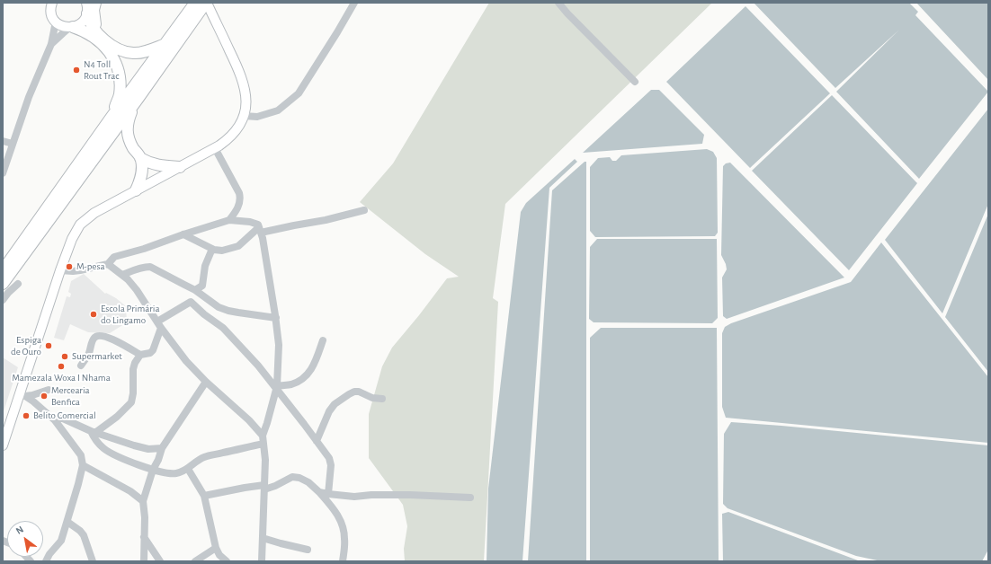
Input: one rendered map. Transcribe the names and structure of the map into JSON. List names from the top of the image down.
{
  "places": [
    "N4 Toll Rout Trac",
    "M-pesa",
    "Escola Primária do Lingamo",
    "Espiga de Ouro",
    "Supermarket",
    "Mamezala Woxa I Nhama",
    "Mercearia Benfica",
    "Belito Comercial"
  ],
  "north": "top left"
}
